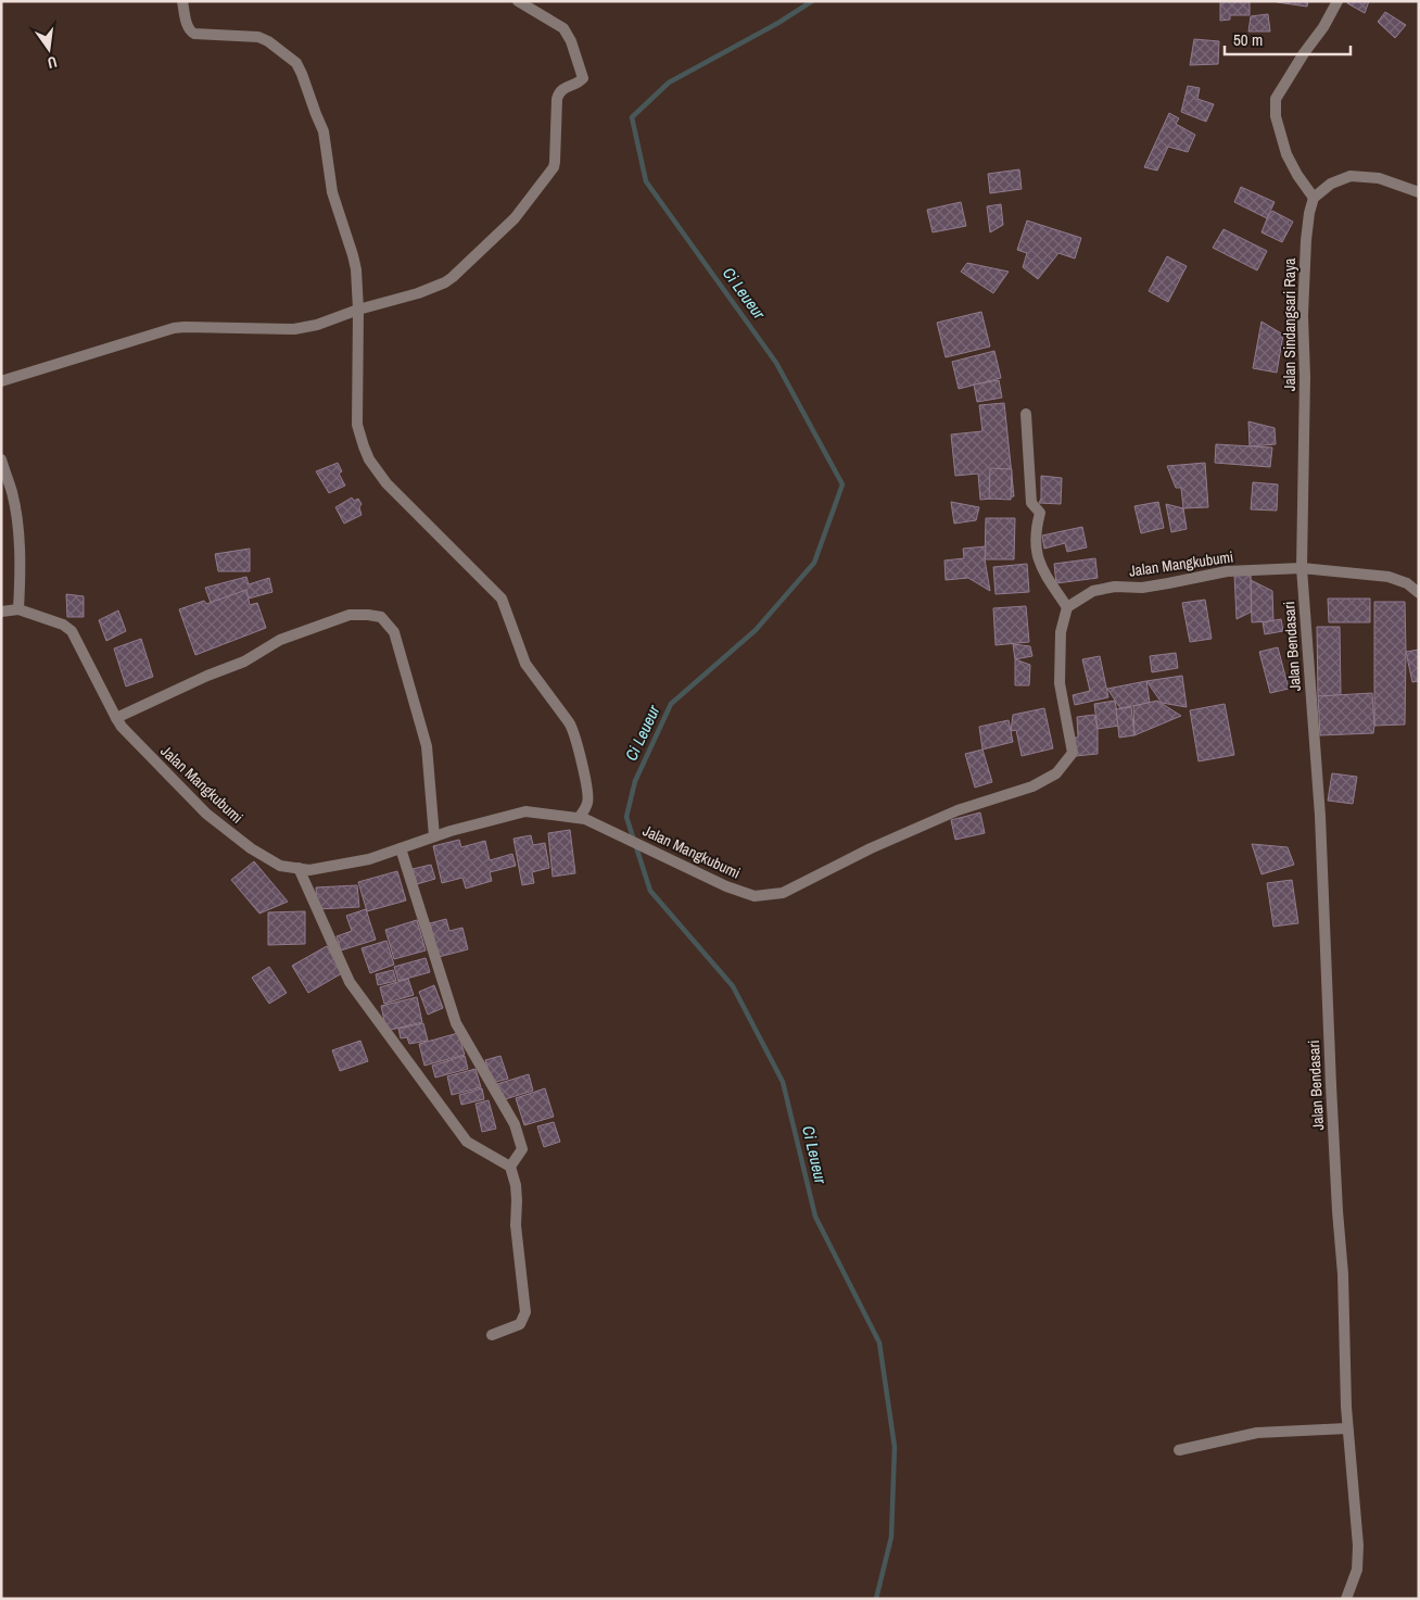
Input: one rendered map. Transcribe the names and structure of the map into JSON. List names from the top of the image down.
{
  "streets": {
    "street": ["Jalan Sindangsari Raya", "Jalan Mangkubumi", "Jalan Bendasari"]
  },
  "crossings": [
    ["Jalan Sindangsari Raya", "Jalan Mangkubumi"],
    ["Jalan Sindangsari Raya", "Jalan Bendasari"],
    ["Jalan Mangkubumi", "Jalan Bendasari"]
  ],
  "water": ["Ci Leueur"],
  "scale_bar": "50 m",
  "north": "bottom"
}
